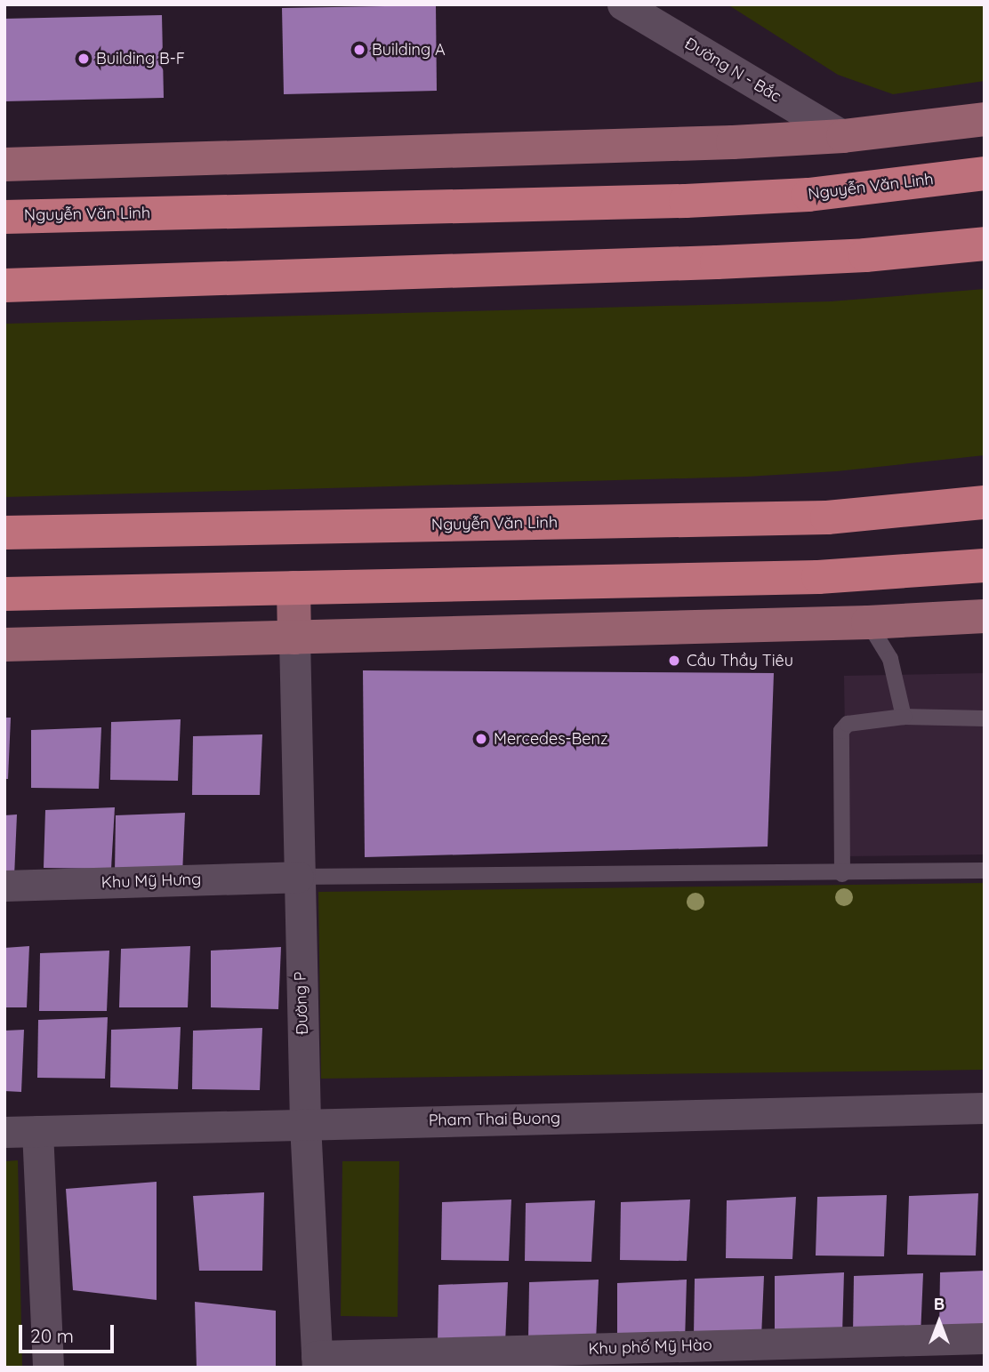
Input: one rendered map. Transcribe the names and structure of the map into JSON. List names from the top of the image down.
{
  "streets": {
    "highway": ["Nguyễn Văn Linh"],
    "street": [
      "Đường N - Bắc",
      "Khu Mỹ Hưng",
      "Đường P",
      "Pham Thai Buong",
      "Khu phố Mỹ Hào"
    ]
  },
  "crossings": [
    ["Khu Mỹ Hưng", "Đường P"],
    ["Đường P", "Pham Thai Buong"],
    ["Đường P", "Khu phố Mỹ Hào"]
  ],
  "places": [
    "Building A",
    "Building B-F",
    "Cầu Thầy Tiêu",
    "Mercedes-Benz"
  ],
  "scale_bar": "20 m",
  "north": "top"
}
